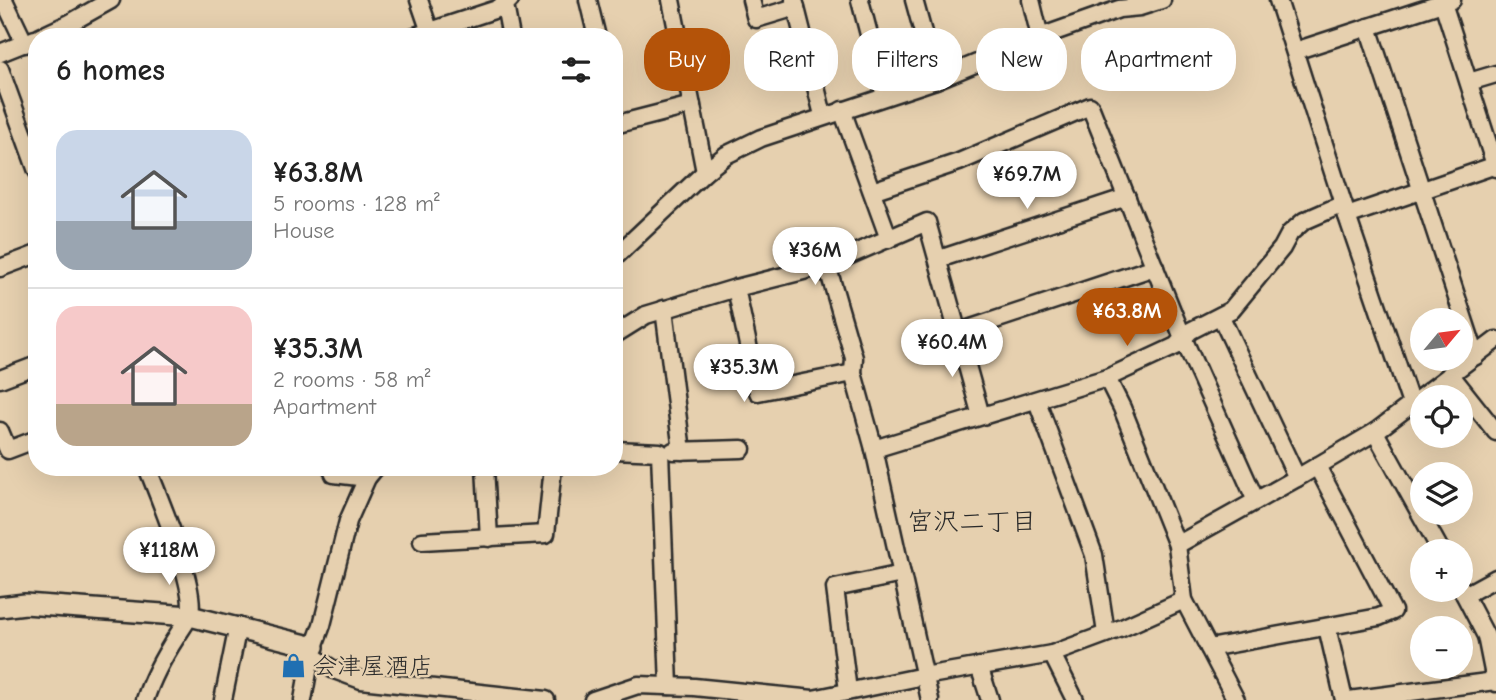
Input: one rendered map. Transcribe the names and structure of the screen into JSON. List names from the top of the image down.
{
  "districts": ["宮沢二丁目"],
  "places": {
    "shop": ["会津屋酒店"]
  },
  "north": "top right",
  "page": {
    "chip": [
      "Buy",
      "Rent",
      "Filters",
      "New",
      "Apartment"
    ],
    "heading": "6 homes",
    "list": [
      {
        "name": "¥63.8M",
        "note": "5 rooms · 128 m² · House"
      },
      {
        "name": "¥35.3M",
        "note": "2 rooms · 58 m² · Apartment"
      }
    ],
    "price": [
      "¥69.7M",
      "¥36M",
      "¥63.8M",
      "¥60.4M",
      "¥35.3M",
      "¥118M"
    ],
    "map_buttons": ["+", "−"]
  }
}
